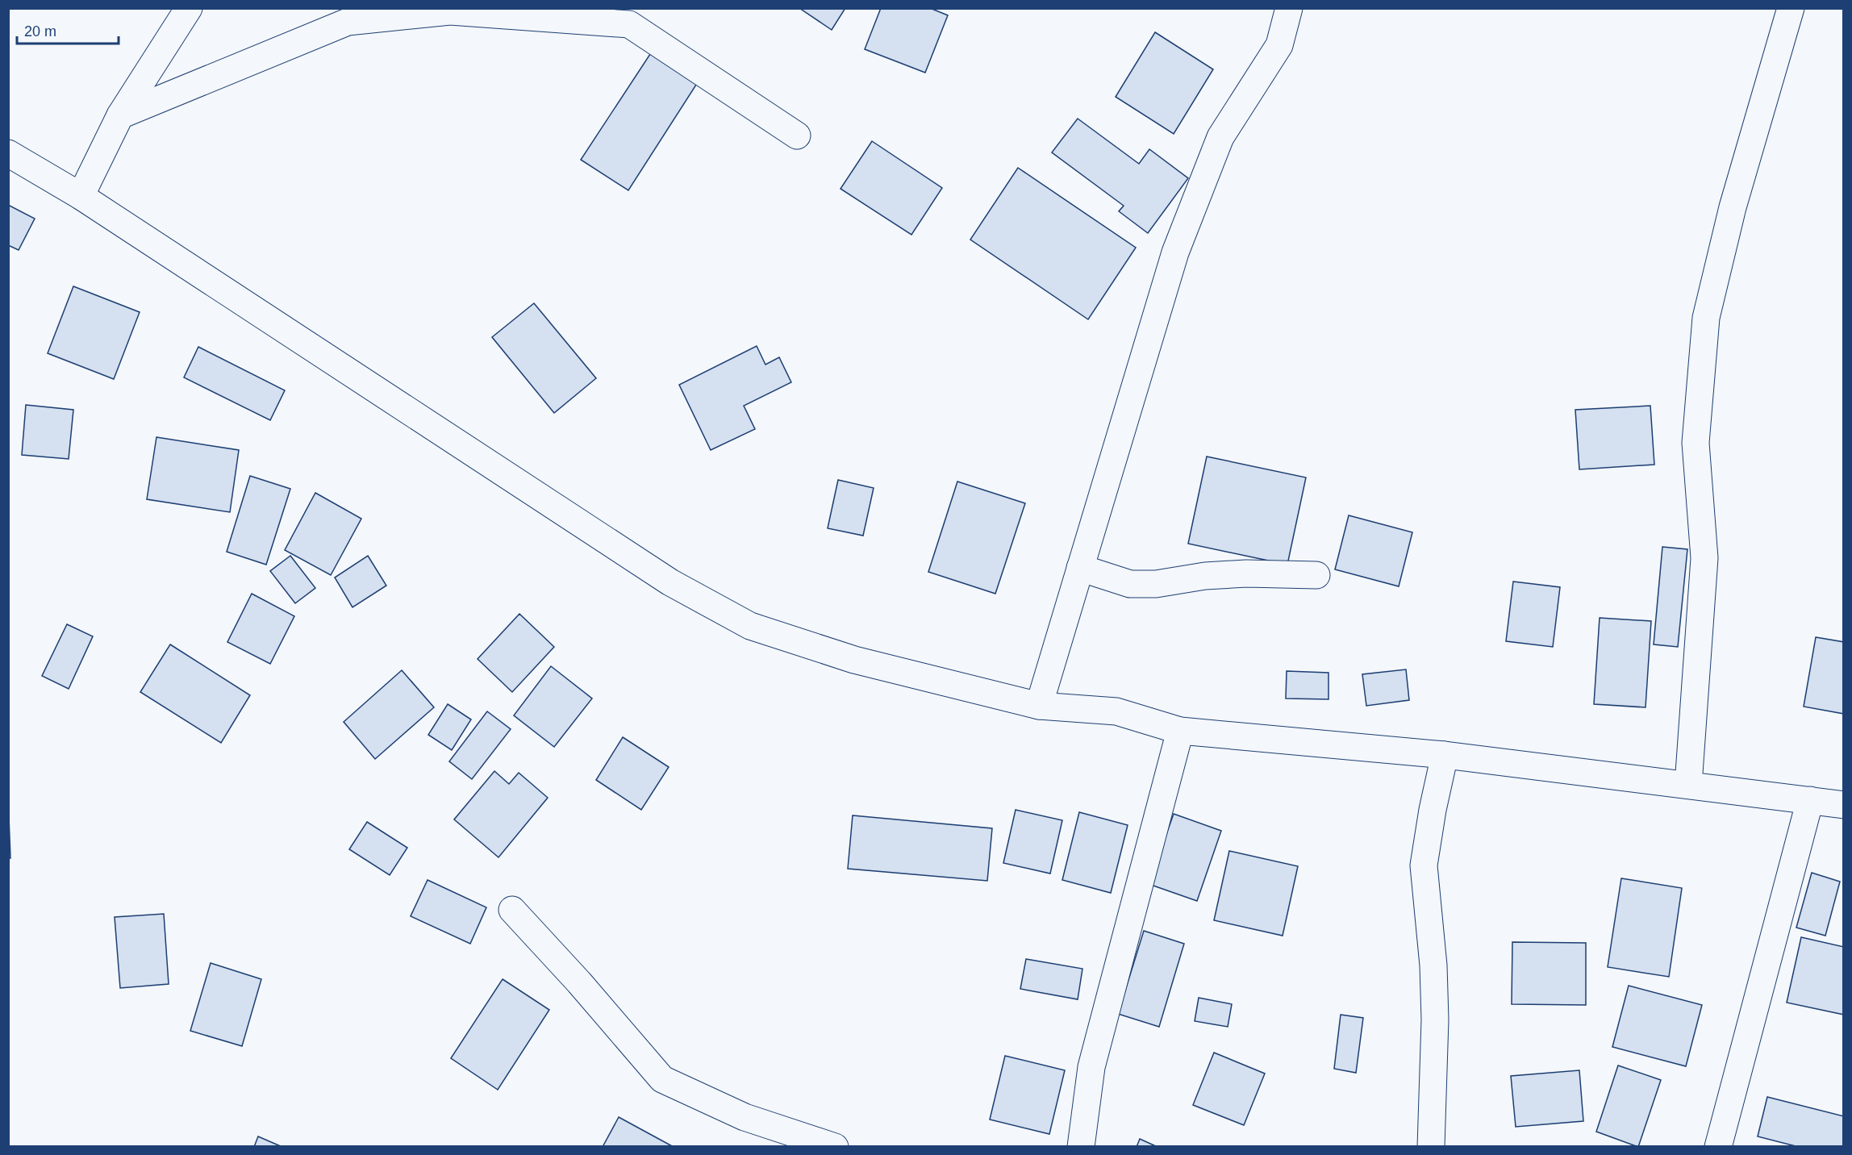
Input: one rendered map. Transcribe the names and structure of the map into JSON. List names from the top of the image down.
{
  "scale_bar": "20 m"
}
